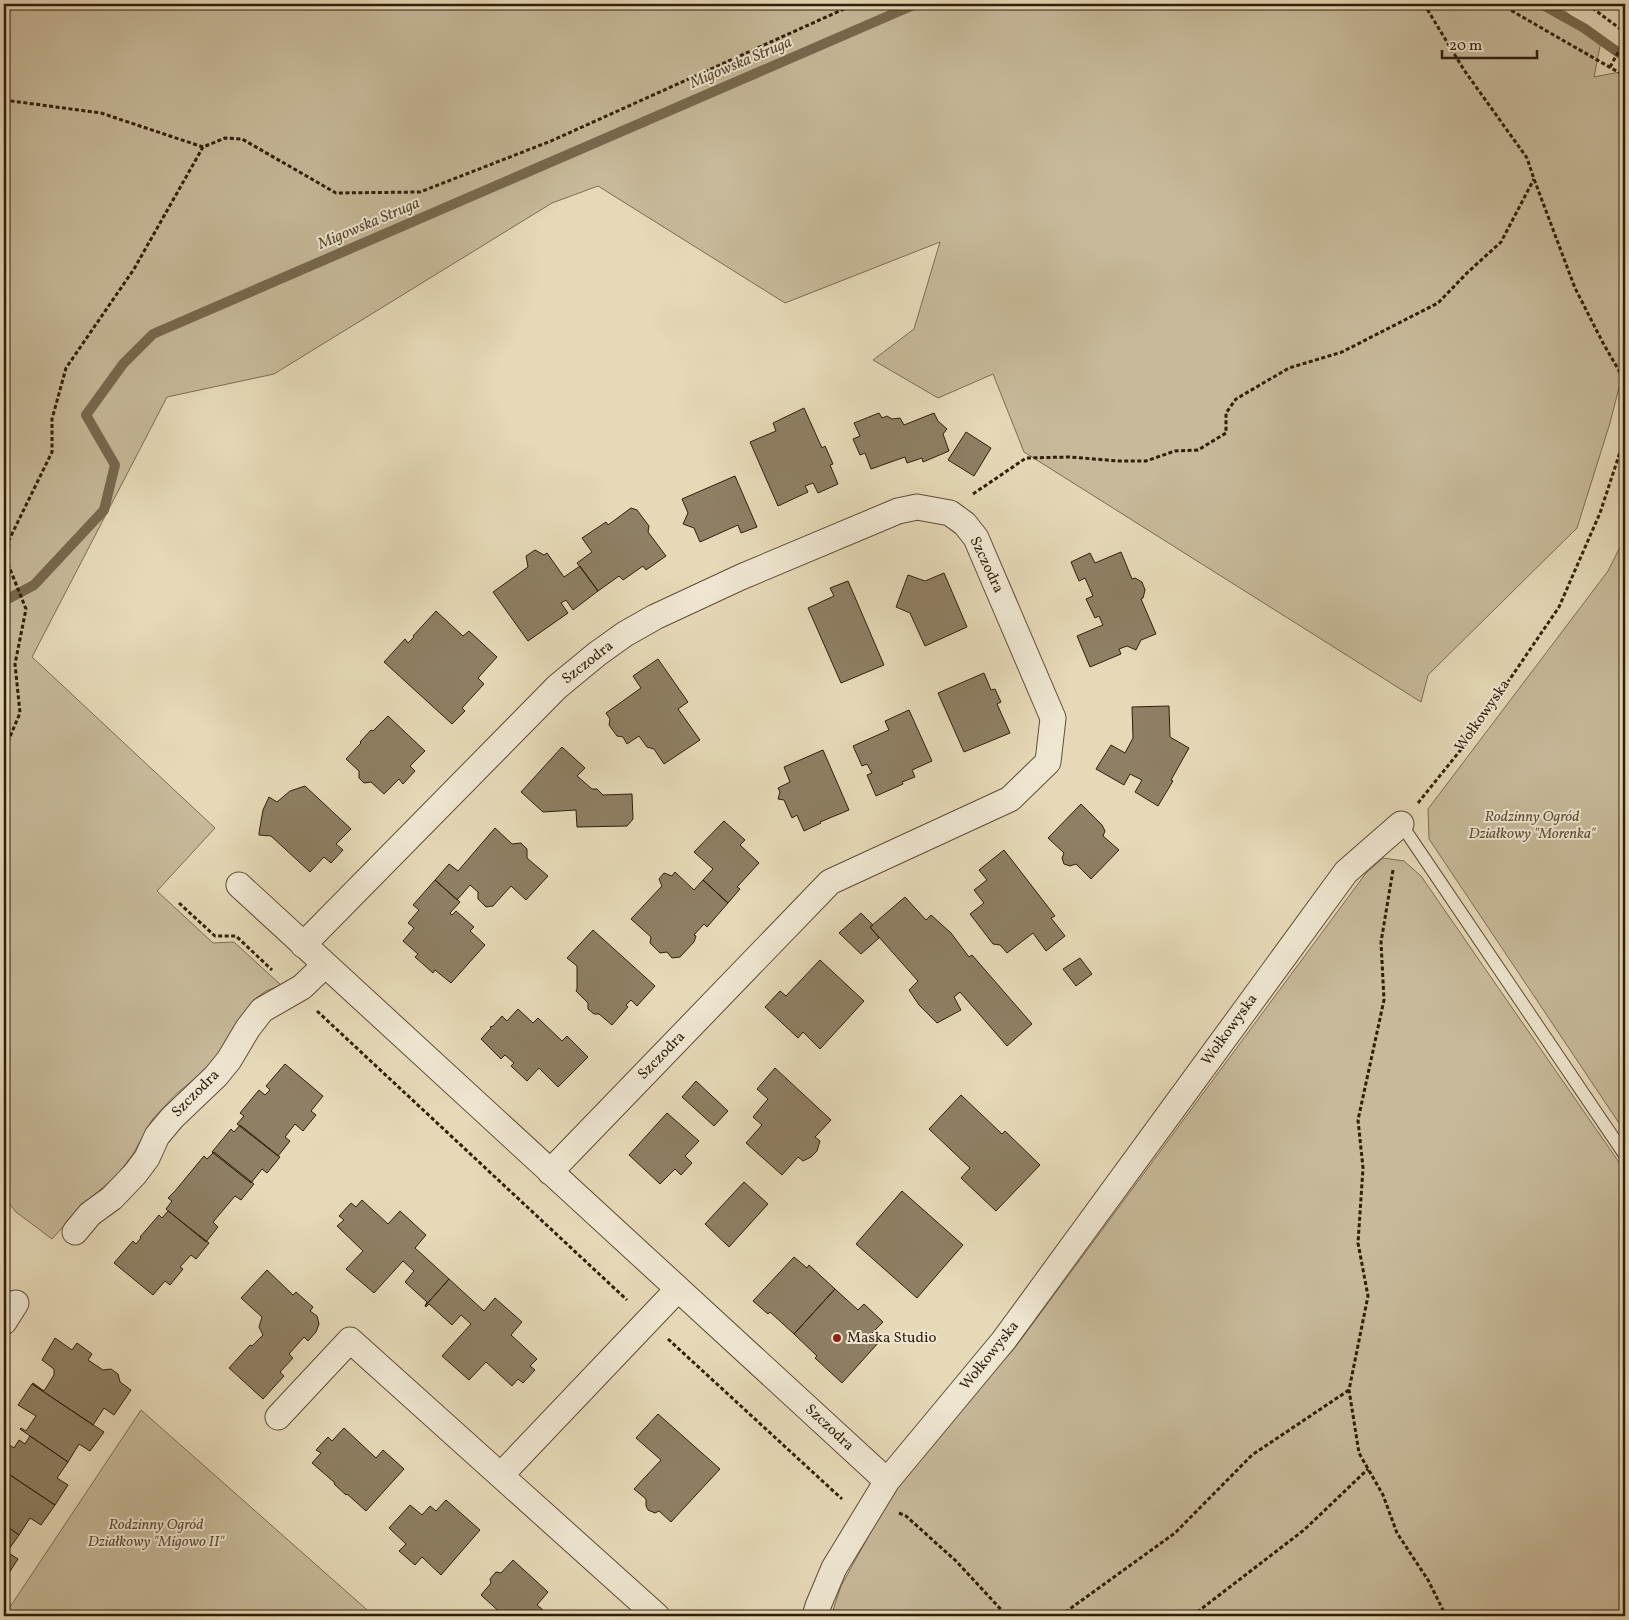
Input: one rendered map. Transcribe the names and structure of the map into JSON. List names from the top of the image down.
{
  "streets": {
    "street": ["Szczodra", "Wołkowyska"]
  },
  "crossings": [
    ["Szczodra", "Wołkowyska"]
  ],
  "water": ["Migowska Struga"],
  "parks": ["Rodzinny Ogród Działkowy \"Morenka\"", "Rodzinny Ogród Działkowy \"Migowo II\""],
  "places": ["Maska Studio"],
  "scale_bar": "20 m"
}
